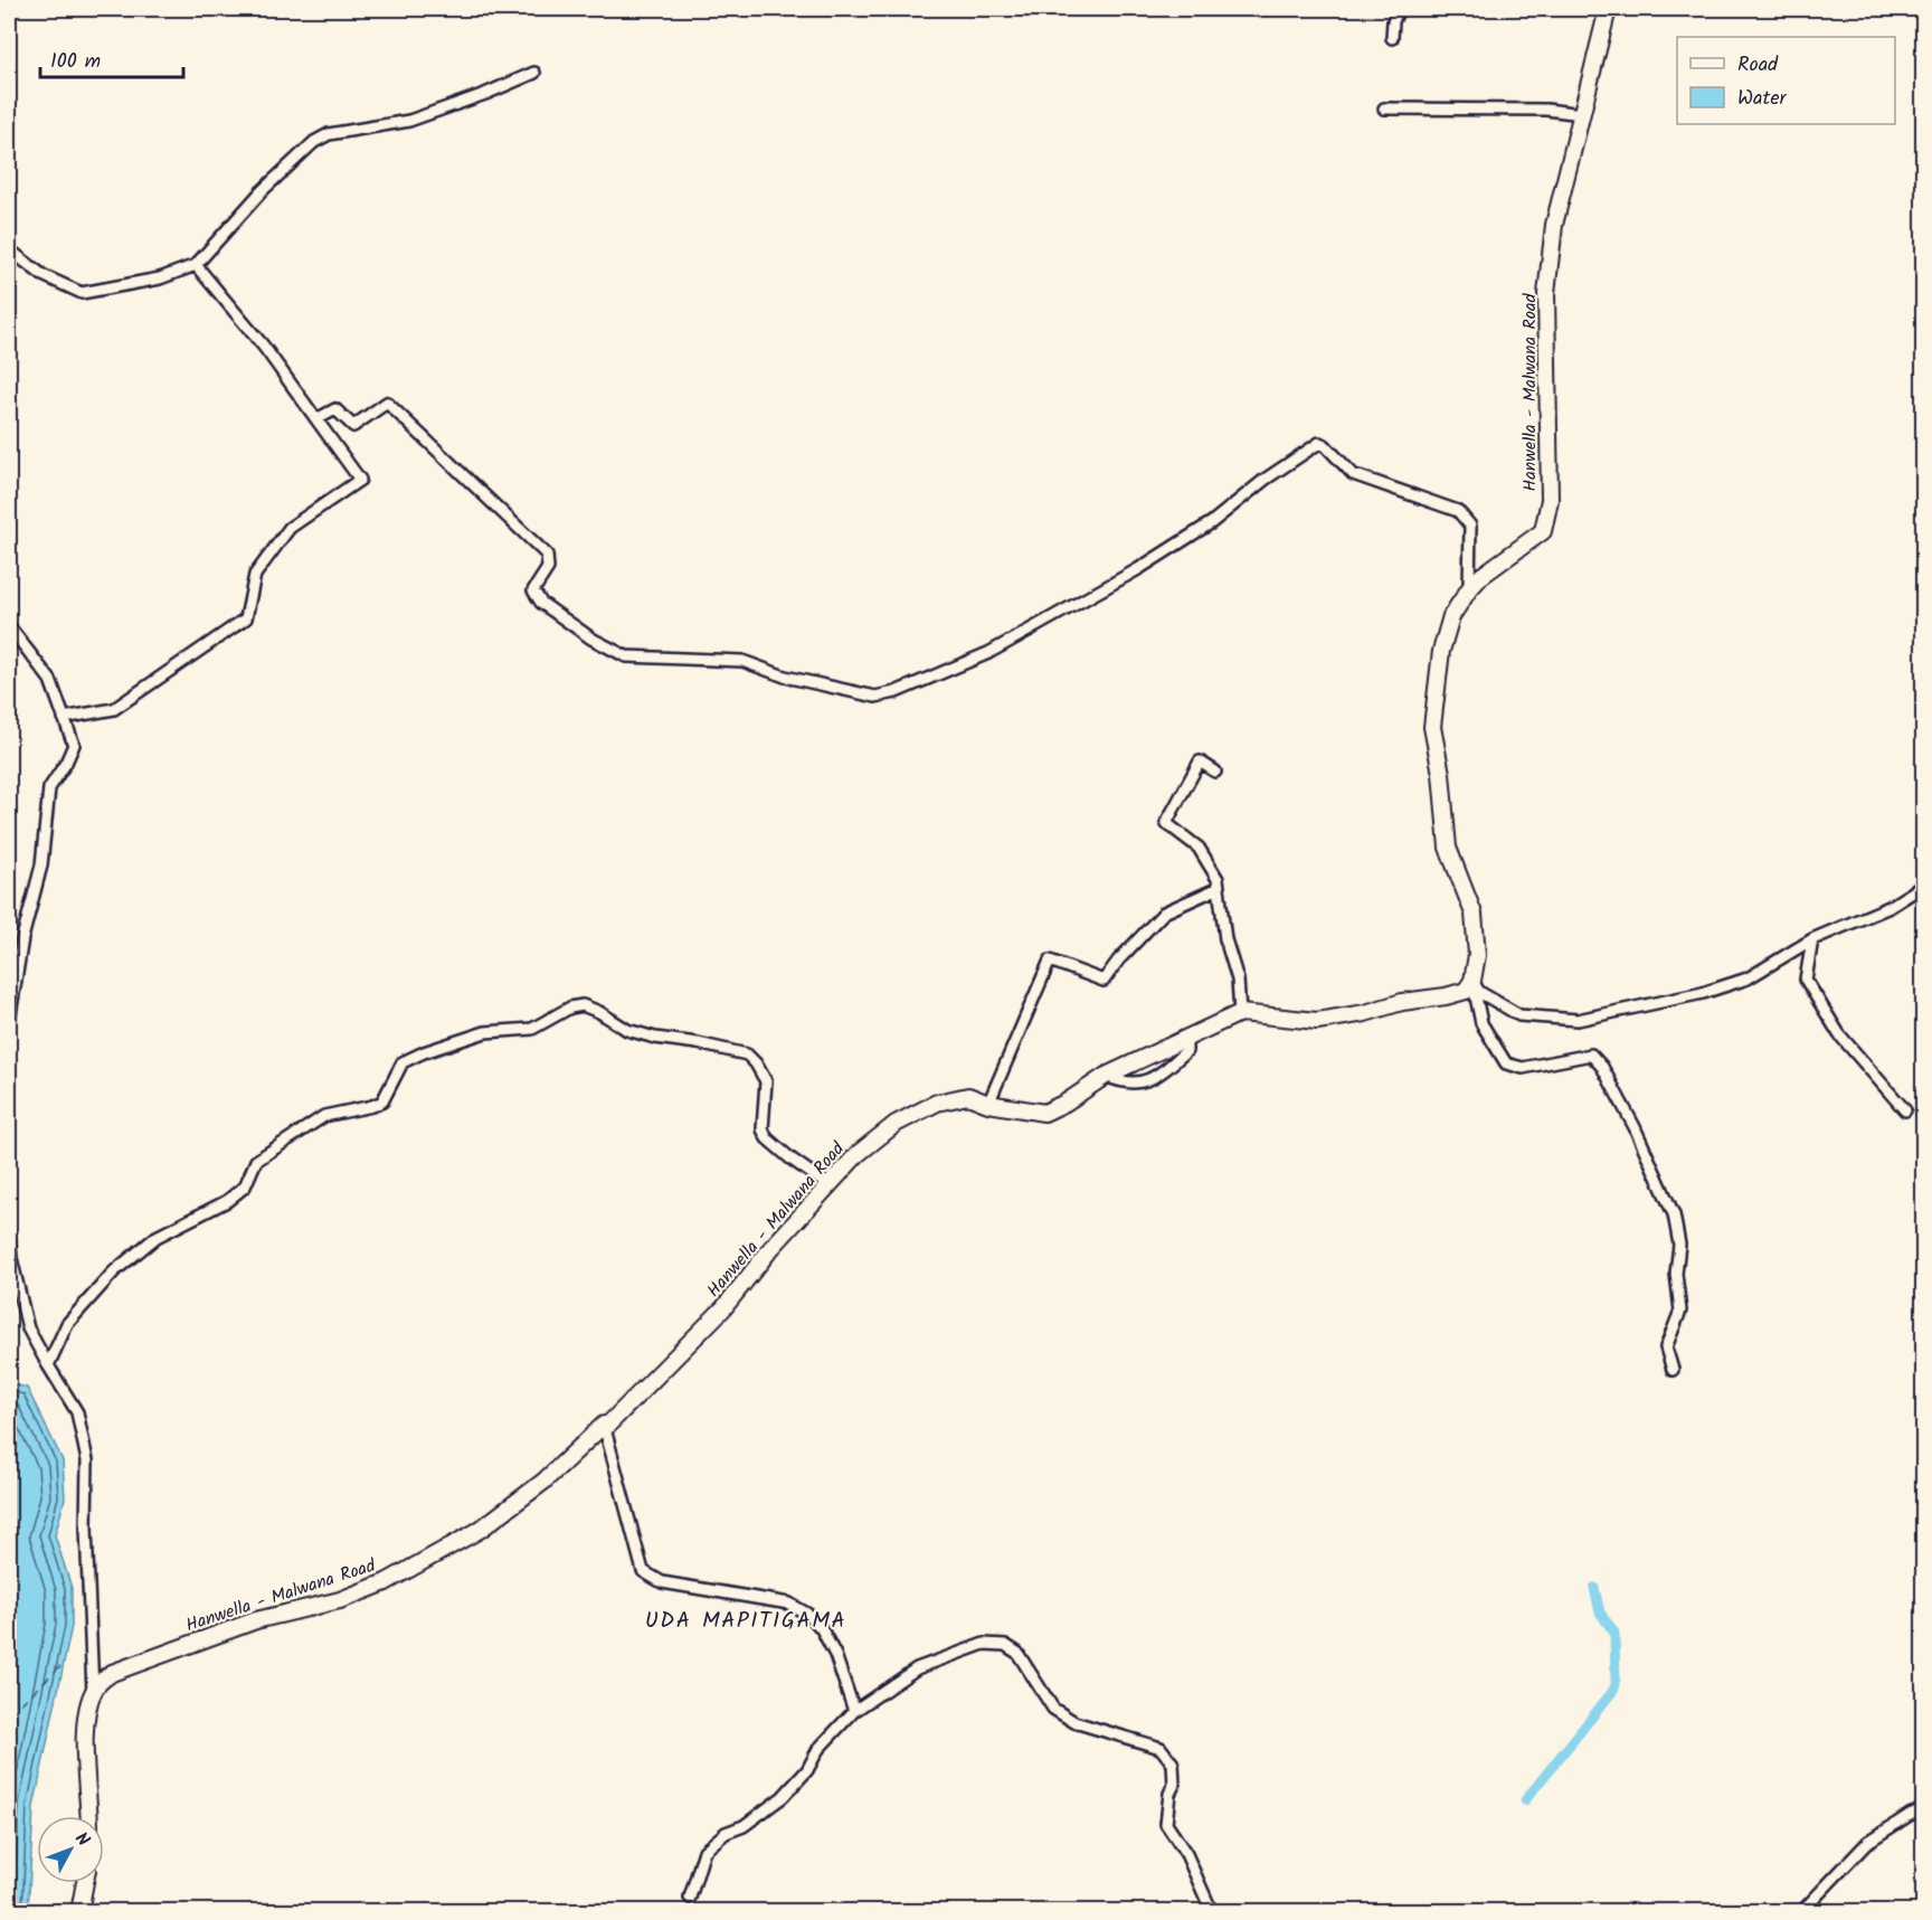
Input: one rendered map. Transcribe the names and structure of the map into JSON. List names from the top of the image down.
{
  "streets": {
    "street": ["Hanwella - Malwana Road"]
  },
  "districts": ["UDA MAPITIGAMA"],
  "legend": ["Road", "Water"],
  "scale_bar": "100 m",
  "north": "top right"
}
